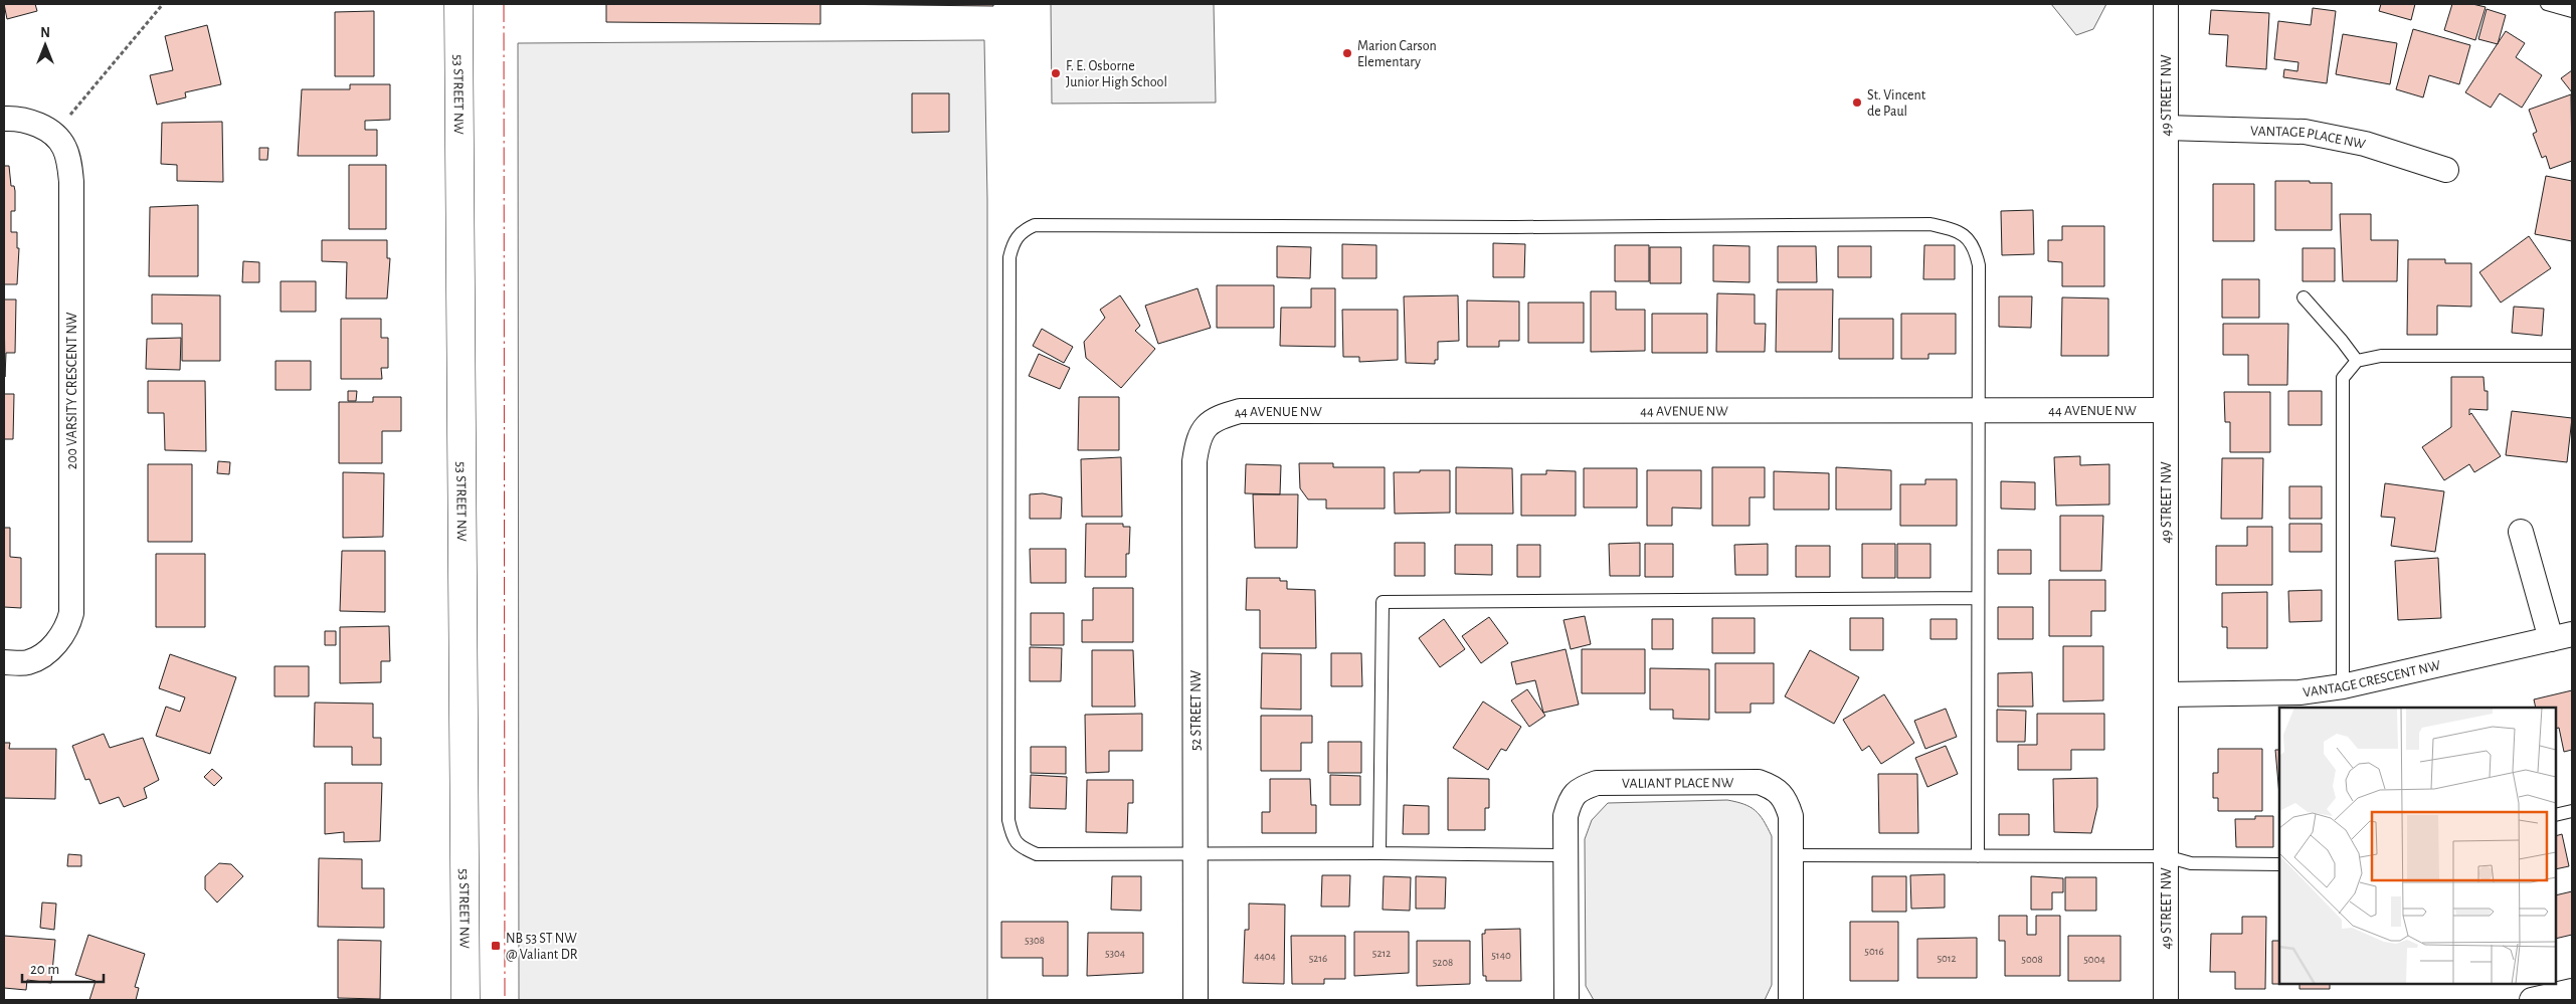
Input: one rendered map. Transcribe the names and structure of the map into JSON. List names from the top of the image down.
{
  "streets": {
    "street": [
      "53 STREET NW",
      "49 STREET NW",
      "VANTAGE PLACE NW",
      "200 VARSITY CRESCENT NW",
      "44 AVENUE NW",
      "VANTAGE CRESCENT NW",
      "52 STREET NW",
      "VALIANT PLACE NW"
    ]
  },
  "crossings": [
    ["49 STREET NW", "VANTAGE PLACE NW"],
    ["49 STREET NW", "44 AVENUE NW"],
    ["49 STREET NW", "VANTAGE CRESCENT NW"],
    ["44 AVENUE NW", "52 STREET NW"]
  ],
  "places": {
    "other": ["Marion Carson Elementary", "F. E. Osborne Junior High School", "St. Vincent de Paul"],
    "transit": ["NB 53 ST NW @ Valiant DR"]
  },
  "house_numbers": [
    "5308",
    "5016",
    "5304",
    "5212",
    "5140",
    "4404",
    "5216",
    "5012",
    "5008",
    "5004",
    "5208"
  ],
  "scale_bar": "20 m",
  "north": "top"
}
